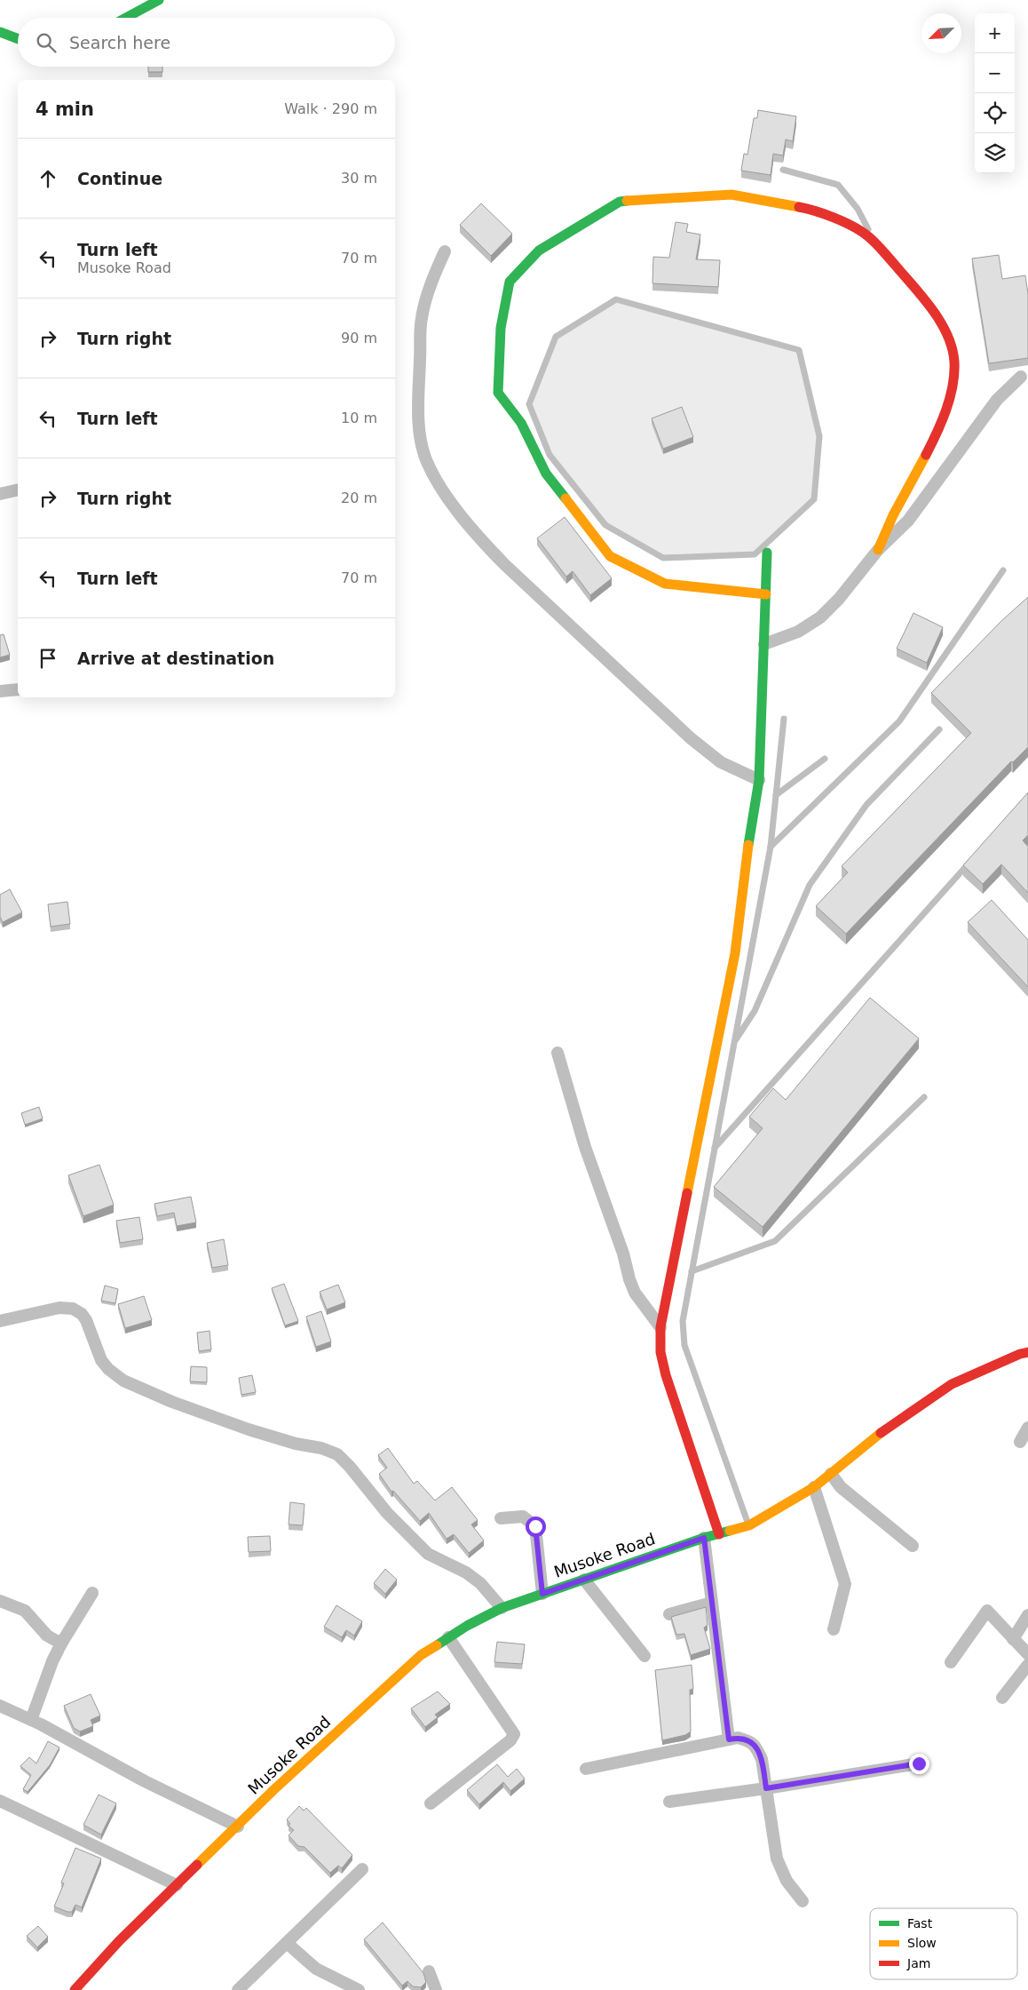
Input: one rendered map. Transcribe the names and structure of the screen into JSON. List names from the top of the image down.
{
  "streets": {
    "street": ["Musoke Road"]
  },
  "legend": ["Fast", "Slow", "Jam"],
  "north": "bottom left",
  "page": {
    "map_buttons": ["+", "−"],
    "search": "Search here",
    "heading": ["4 min", "Walk · 290 m"],
    "list": [
      ["Continue", "30 m"],
      ["Turn left", "Musoke Road", "70 m"],
      ["Turn right", "90 m"],
      ["Turn left", "10 m"],
      ["Turn right", "20 m"],
      ["Turn left", "70 m"],
      "Arrive at destination"
    ]
  }
}
